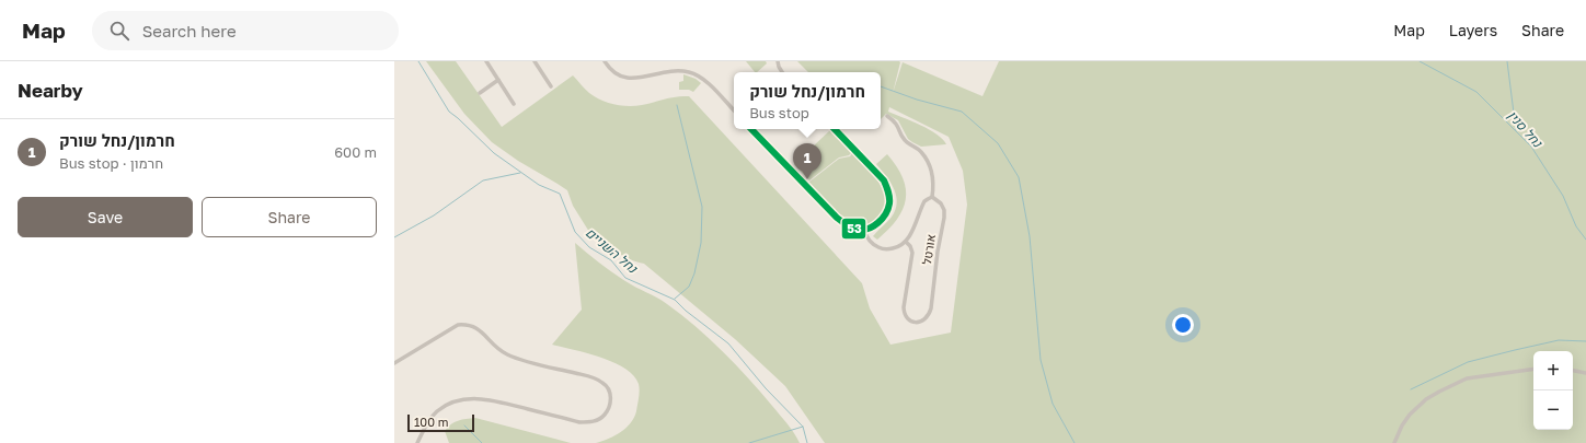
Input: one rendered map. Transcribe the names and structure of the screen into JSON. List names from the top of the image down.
{
  "streets": {
    "street": ["אורטל"]
  },
  "water": ["נחל סנין", "נחל השניים"],
  "lines": ["transit line 53"],
  "scale_bar": "100 m",
  "page": {
    "header": "Map",
    "search": "Search here",
    "nav": ["Map", "Layers", "Share"],
    "heading": "Nearby",
    "popup": ["חרמון/נחל שורק", "Bus stop"],
    "list": [
      {
        "mark": "1",
        "name": "חרמון/נחל שורק",
        "note": "Bus stop · חרמון",
        "value": "600 m"
      }
    ],
    "pins": "1",
    "buttons": ["Save", "Share"],
    "map_buttons": ["+", "−"],
    "scale": "100 m"
  }
}
